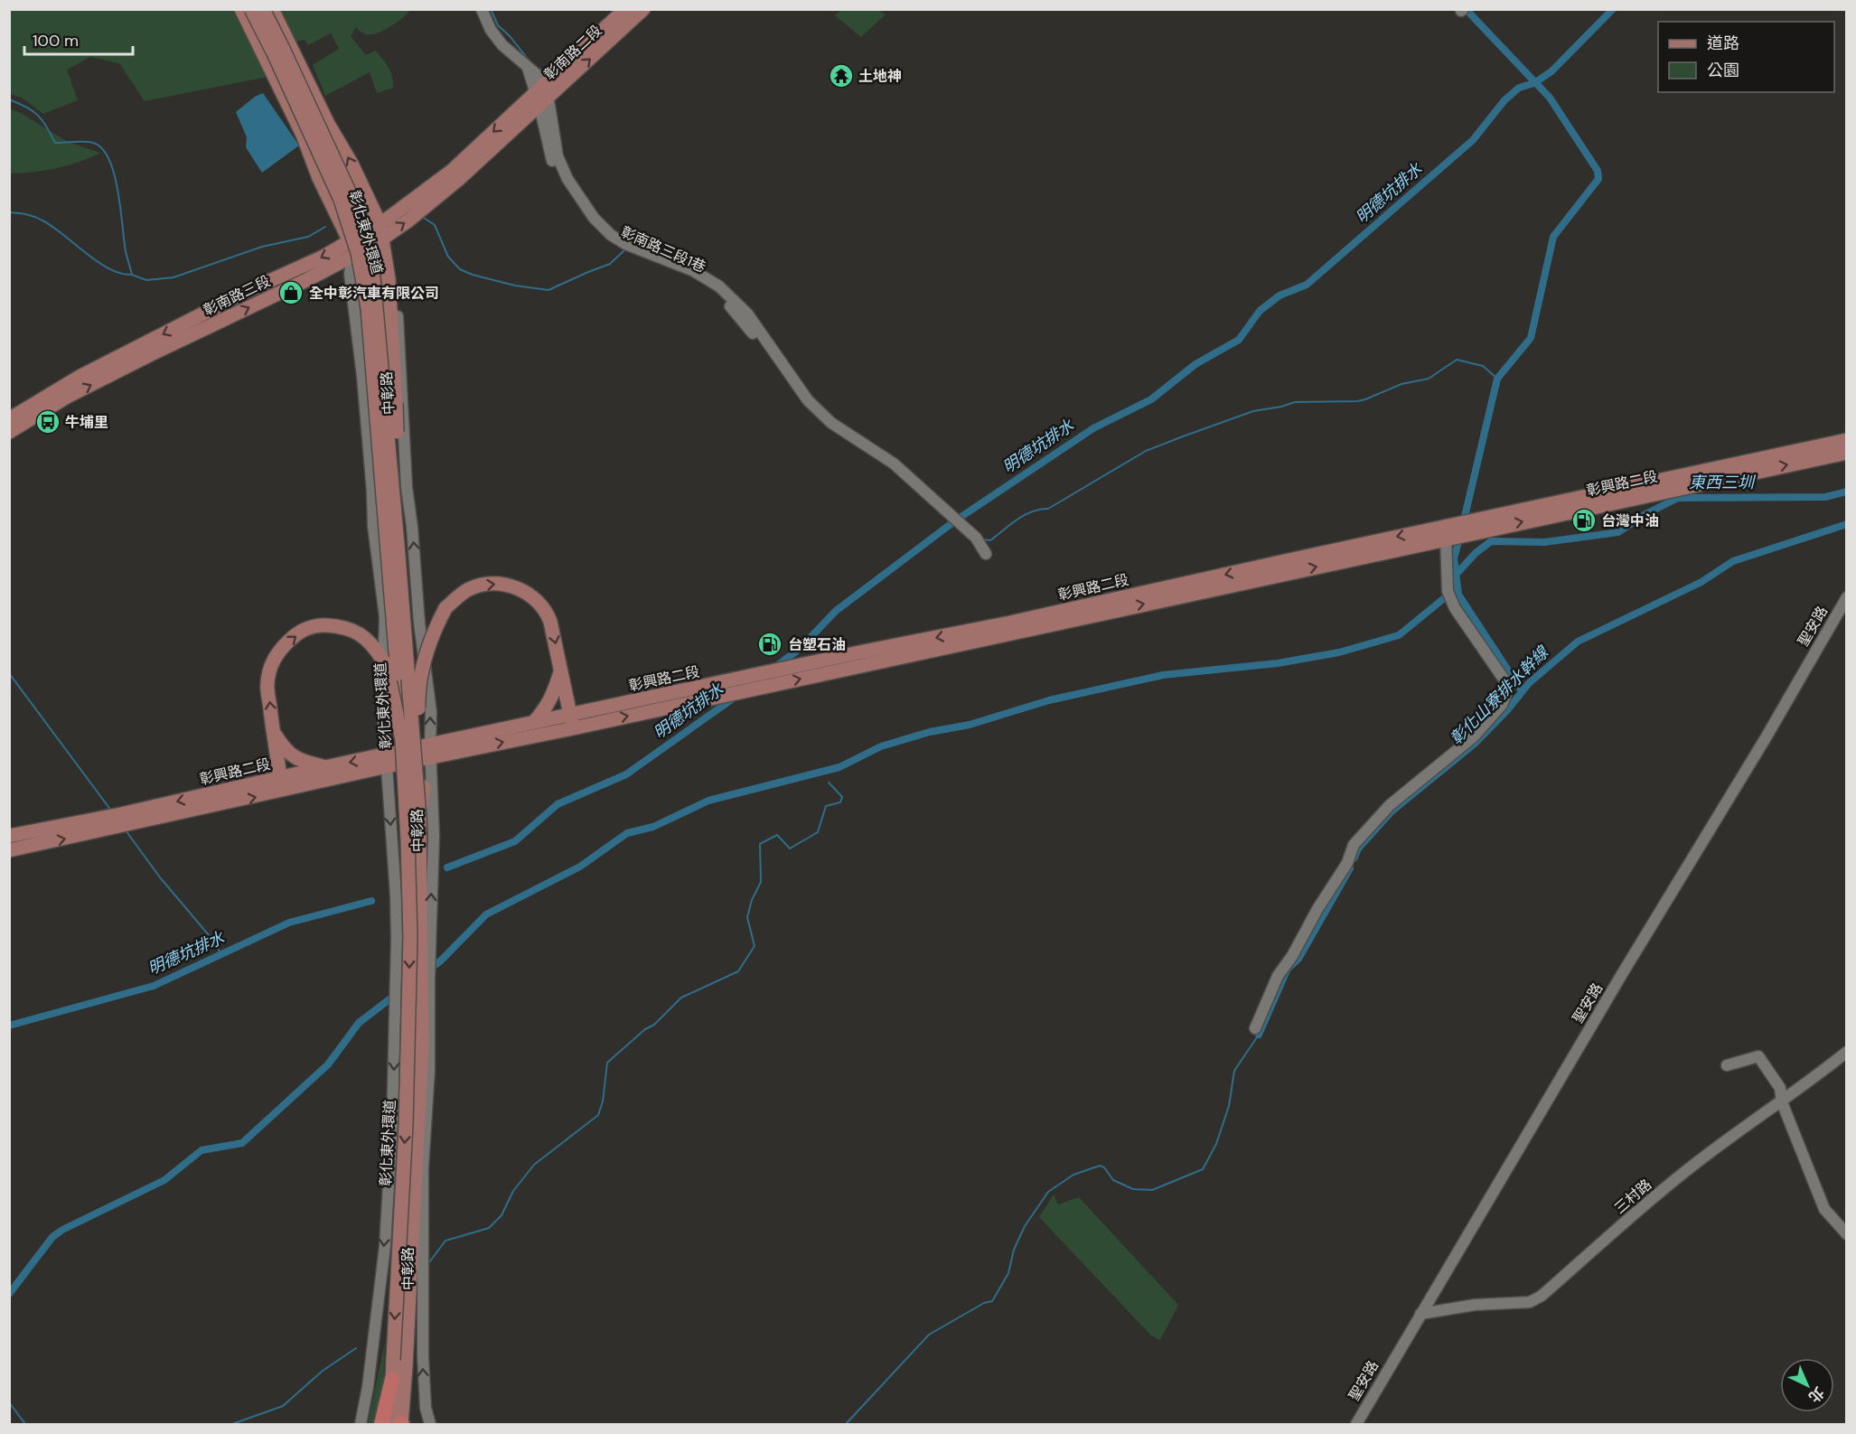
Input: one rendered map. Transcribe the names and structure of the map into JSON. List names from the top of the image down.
{
  "streets": {
    "main road": [
      "彰南路二段",
      "彰化東外環道",
      "彰南路三段",
      "彰興路二段"
    ],
    "street": [
      "彰南路三段1巷",
      "中彰路",
      "聖安路",
      "三村路"
    ]
  },
  "crossings": [
    ["彰南路二段", "彰南路三段1巷"],
    ["彰南路二段", "彰南路三段"],
    ["彰化東外環道", "彰南路三段"],
    ["彰化東外環道", "中彰路"],
    ["彰南路三段1巷", "彰南路三段"],
    ["彰南路三段", "中彰路"],
    ["中彰路", "彰興路二段"],
    ["聖安路", "三村路"]
  ],
  "water": ["明德坑排水", "東西三圳", "彰化山寮排水幹線"],
  "places": {
    "temple": ["土地神"],
    "shop": ["全中彰汽車有限公司"],
    "bus stop": ["牛埔里"],
    "fuel station": ["台灣中油", "台塑石油"]
  },
  "legend": ["道路", "公園"],
  "scale_bar": "100 m",
  "north": "bottom right"
}
